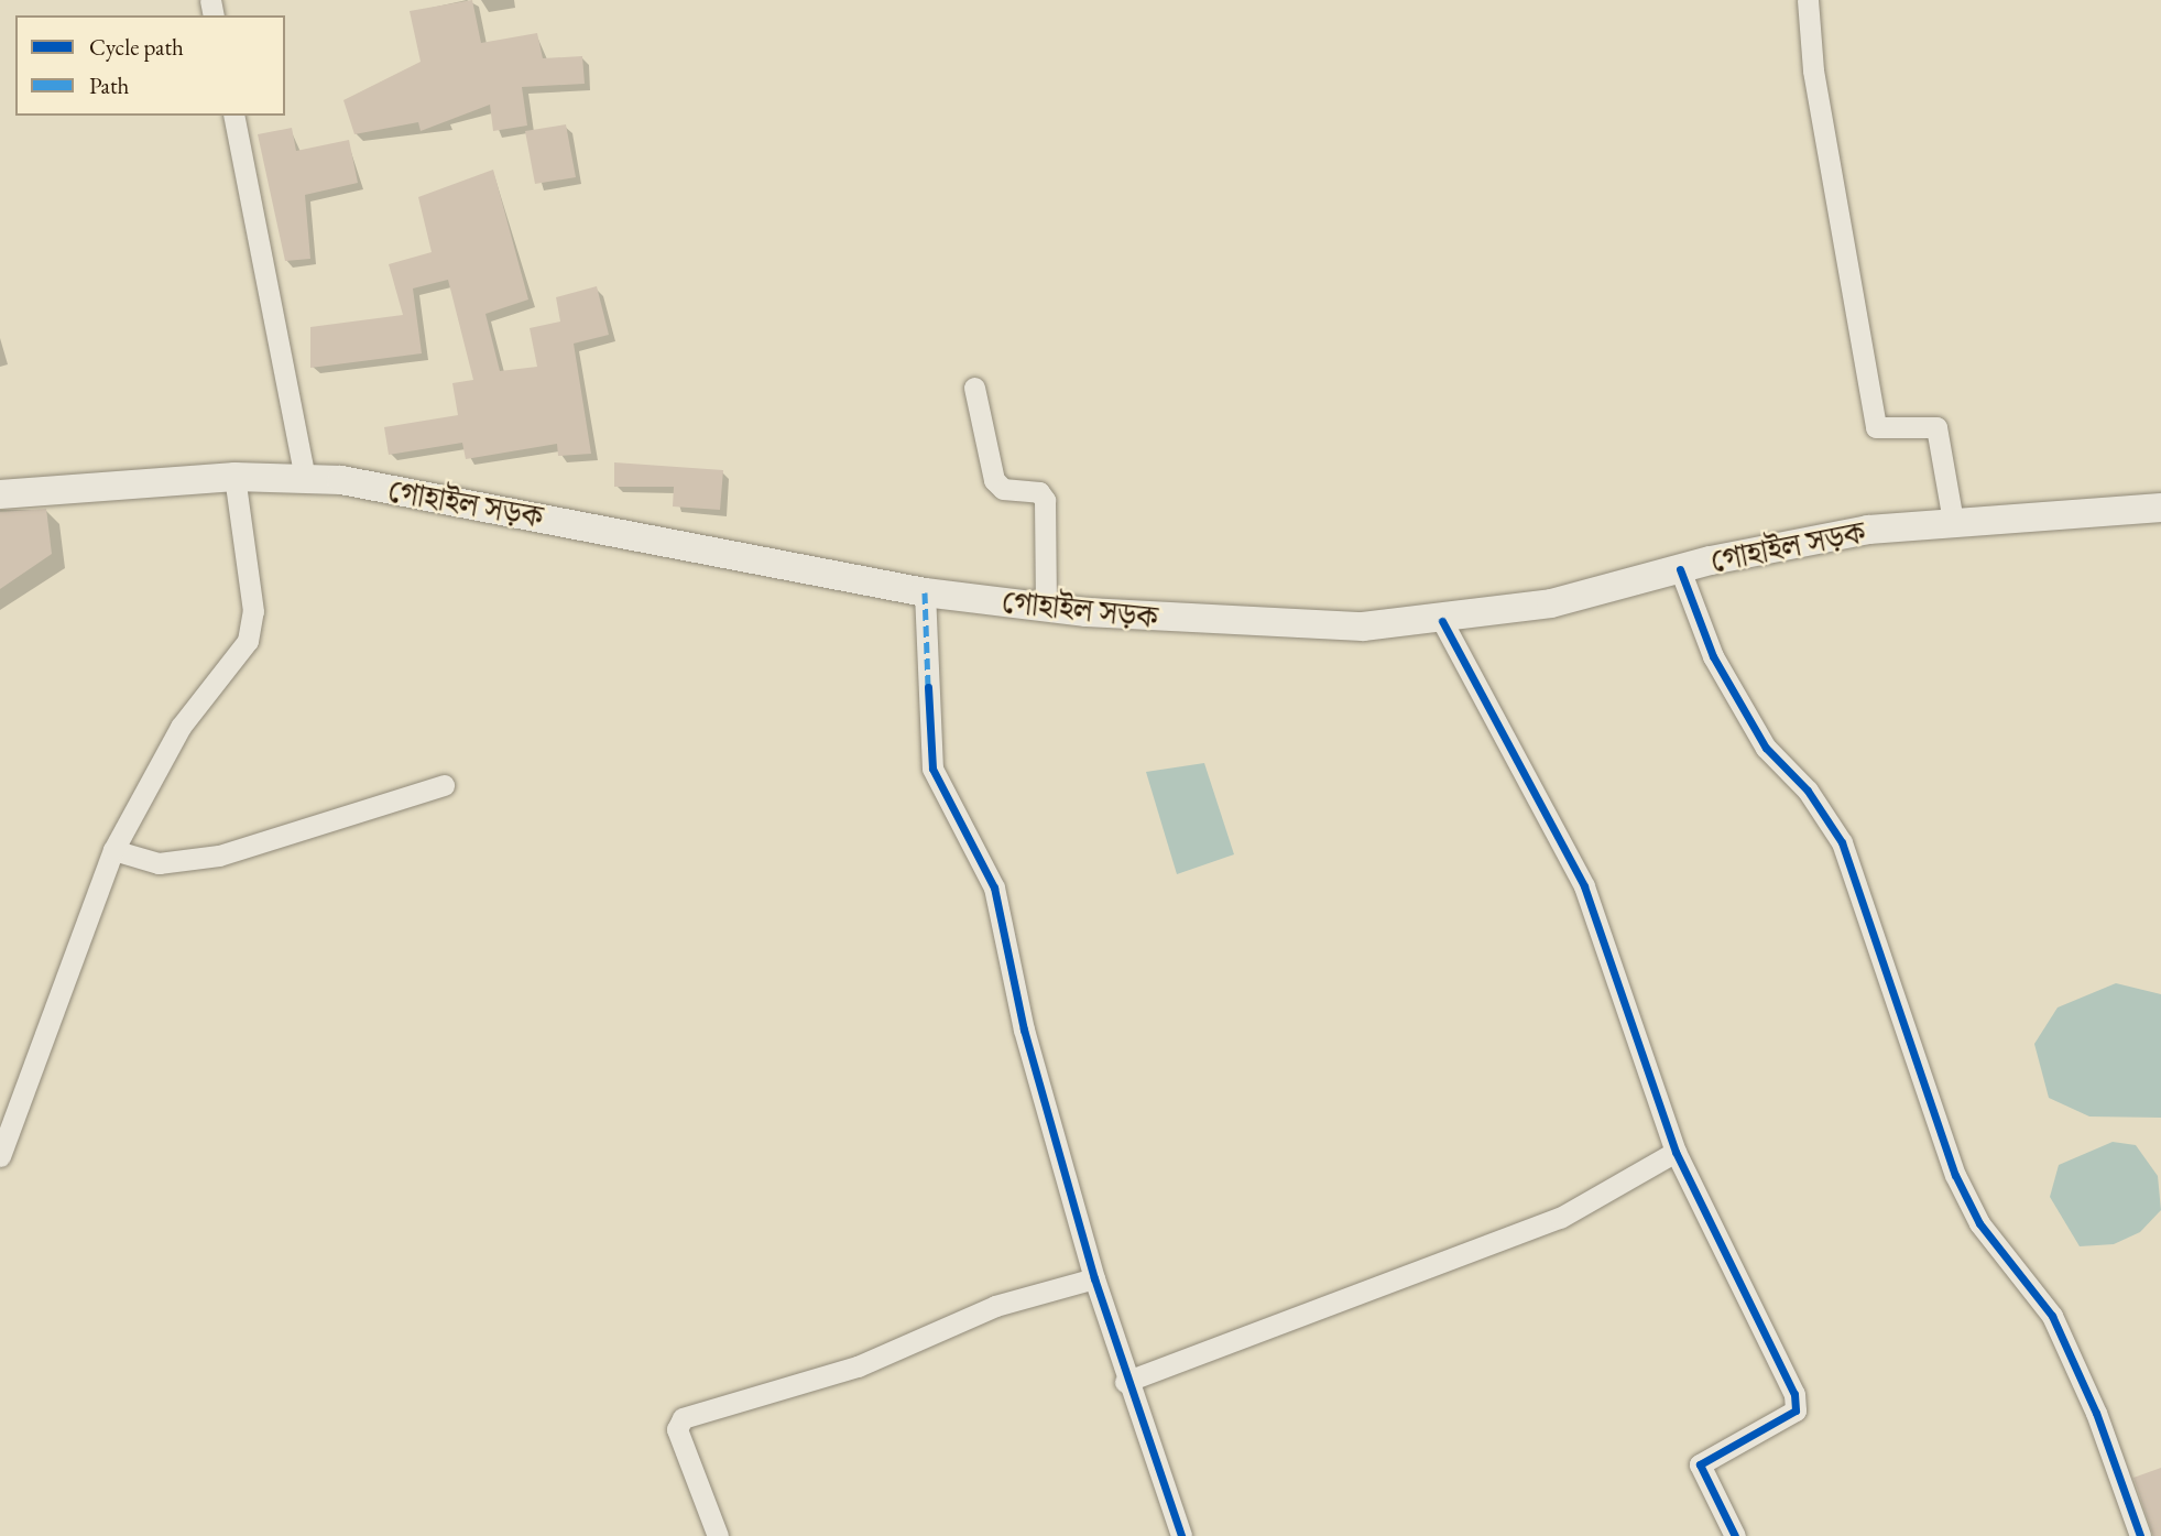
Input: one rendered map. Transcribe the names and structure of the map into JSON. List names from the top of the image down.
{
  "streets": {
    "main road": ["গোহাইল সড়ক"]
  },
  "legend": ["Cycle path", "Path"]
}
